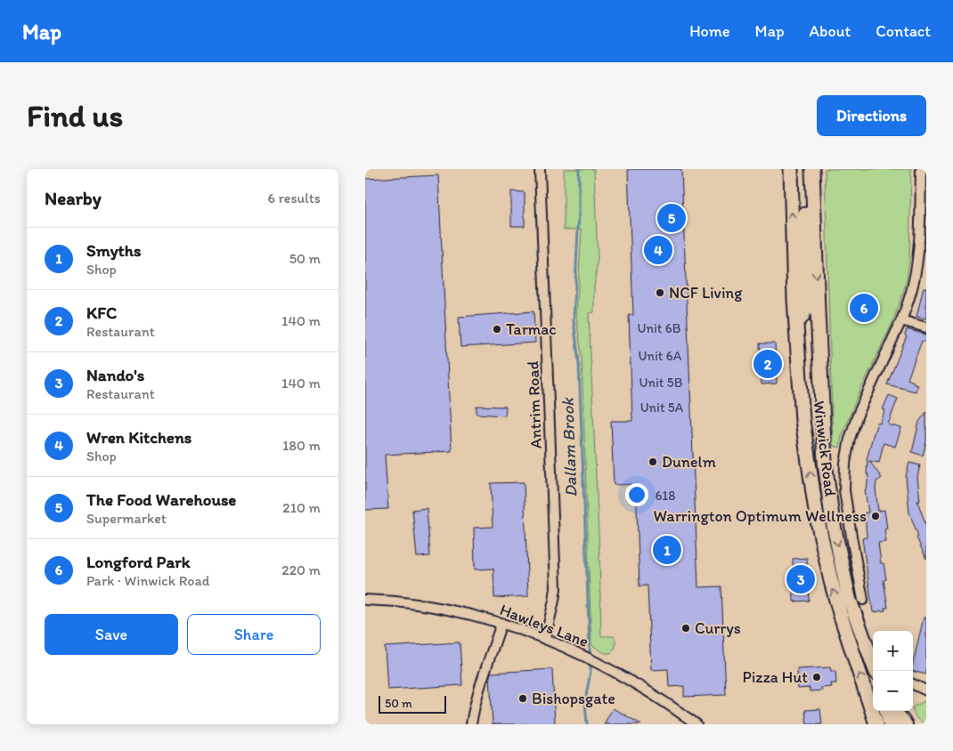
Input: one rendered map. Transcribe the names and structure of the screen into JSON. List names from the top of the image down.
{
  "streets": {
    "highway": ["Winwick Road"],
    "street": ["Antrim Road", "Hawleys Lane"]
  },
  "crossings": [
    ["Antrim Road", "Hawleys Lane"]
  ],
  "water": ["Dallam Brook"],
  "places": [
    "NCF Living",
    "Tarmac",
    "Dunelm",
    "Warrington Optimum Wellness",
    "Currys",
    "Pizza Hut",
    "Bishopsgate"
  ],
  "house_numbers": [
    "Unit 6B",
    "Unit 6A",
    "Unit 5B",
    "Unit 5A",
    "618"
  ],
  "scale_bar": "50 m",
  "page": {
    "header": "Map",
    "nav": [
      "Home",
      "Map",
      "About",
      "Contact"
    ],
    "buttons": [
      "Directions",
      ["Save", "Share"]
    ],
    "title": "Find us",
    "heading": ["Nearby", "6 results"],
    "pins": [
      "5",
      "4",
      "6",
      "2",
      "1",
      "3"
    ],
    "list": [
      {
        "mark": "1",
        "name": "Smyths",
        "note": "Shop",
        "value": "50 m"
      },
      {
        "mark": "2",
        "name": "KFC",
        "note": "Restaurant",
        "value": "140 m"
      },
      {
        "mark": "3",
        "name": "Nando's",
        "note": "Restaurant",
        "value": "140 m"
      },
      {
        "mark": "4",
        "name": "Wren Kitchens",
        "note": "Shop",
        "value": "180 m"
      },
      {
        "mark": "5",
        "name": "The Food Warehouse",
        "note": "Supermarket",
        "value": "210 m"
      },
      {
        "mark": "6",
        "name": "Longford Park",
        "note": "Park · Winwick Road",
        "value": "220 m"
      }
    ],
    "map_buttons": ["+", "−"],
    "scale": "50 m"
  }
}
